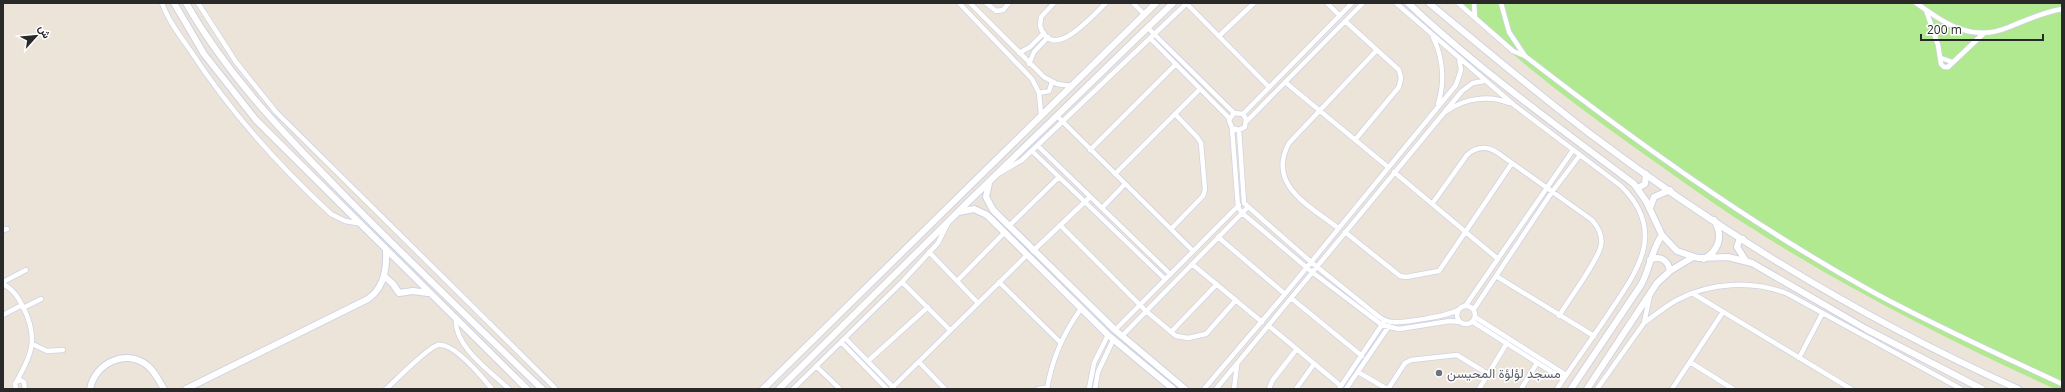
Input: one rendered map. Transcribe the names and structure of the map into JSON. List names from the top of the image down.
{
  "places": ["مسجد لؤلؤة المحيسن"],
  "scale_bar": "200 m",
  "north": "top right"
}
